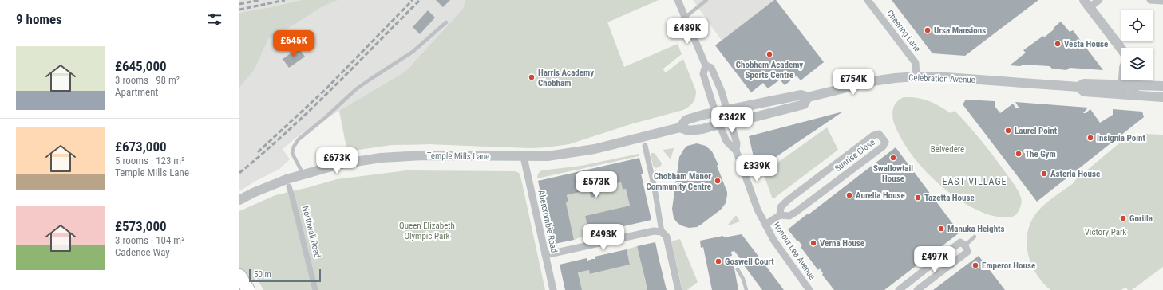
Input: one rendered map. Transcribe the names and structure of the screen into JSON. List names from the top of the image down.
{
  "streets": {
    "street": [
      "Cheering Lane",
      "Celebration Avenue",
      "Sunrise Close",
      "Temple Mills Lane",
      "Abercrombie Road",
      "Northwall Road",
      "Honour Lea Avenue"
    ]
  },
  "crossings": [
    ["Cheering Lane", "Celebration Avenue"],
    ["Celebration Avenue", "Temple Mills Lane"],
    ["Celebration Avenue", "Honour Lea Avenue"],
    ["Sunrise Close", "Honour Lea Avenue"],
    ["Temple Mills Lane", "Abercrombie Road"],
    ["Temple Mills Lane", "Northwall Road"],
    ["Temple Mills Lane", "Honour Lea Avenue"]
  ],
  "districts": ["EAST VILLAGE"],
  "parks": ["Belvedere", "Queen Elizabeth Olympic Park", "Victory Park"],
  "places": [
    "Ursa Mansions",
    "Vesta House",
    "Chobham Academy Sports Centre",
    "Harris Academy Chobham",
    "Laurel Point",
    "Insignia Point",
    "The Gym",
    "Swallowtail House",
    "Asteria House",
    "Chobham Manor Community Centre",
    "Aurelia House",
    "Tazetta House",
    "Gorilla",
    "Manuka Heights",
    "Verna House",
    "Goswell Court",
    "Emperor House"
  ],
  "scale_bar": "50 m",
  "page": {
    "heading": "9 homes",
    "price": [
      "£489K",
      "£645K",
      "£754K",
      "£342K",
      "£673K",
      "£339K",
      "£573K",
      "£493K",
      "£497K"
    ],
    "list": [
      {
        "name": "£645,000",
        "note": "3 rooms · 98 m² · Apartment"
      },
      {
        "name": "£673,000",
        "note": "5 rooms · 123 m² · Temple Mills Lane"
      },
      {
        "name": "£573,000",
        "note": "3 rooms · 104 m² · Cadence Way"
      }
    ],
    "scale": "50 m"
  }
}
